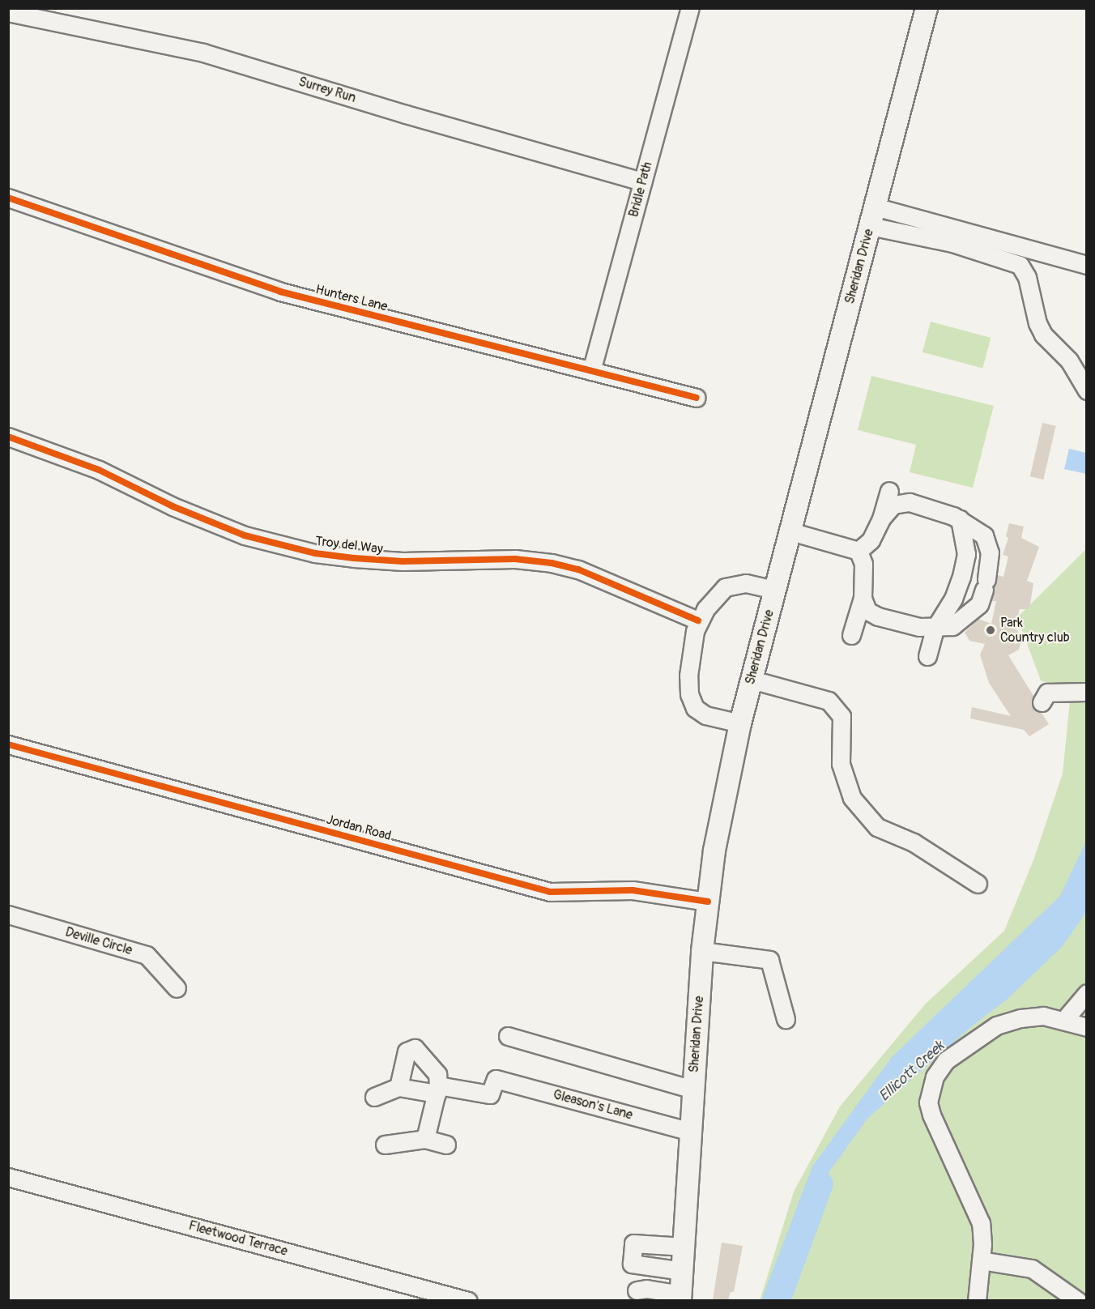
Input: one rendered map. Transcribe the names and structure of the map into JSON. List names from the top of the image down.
{
  "streets": {
    "main road": ["Sheridan Drive"],
    "street": [
      "Surrey Run",
      "Bridle Path",
      "Hunters Lane",
      "Troy del Way",
      "Jordan Road",
      "Deville Circle",
      "Gleason's Lane",
      "Fleetwood Terrace"
    ]
  },
  "crossings": [
    ["Surrey Run", "Bridle Path"],
    ["Bridle Path", "Hunters Lane"],
    ["Sheridan Drive", "Jordan Road"],
    ["Sheridan Drive", "Gleason's Lane"]
  ],
  "water": ["Ellicott Creek"],
  "places": ["Park Country club"]
}
